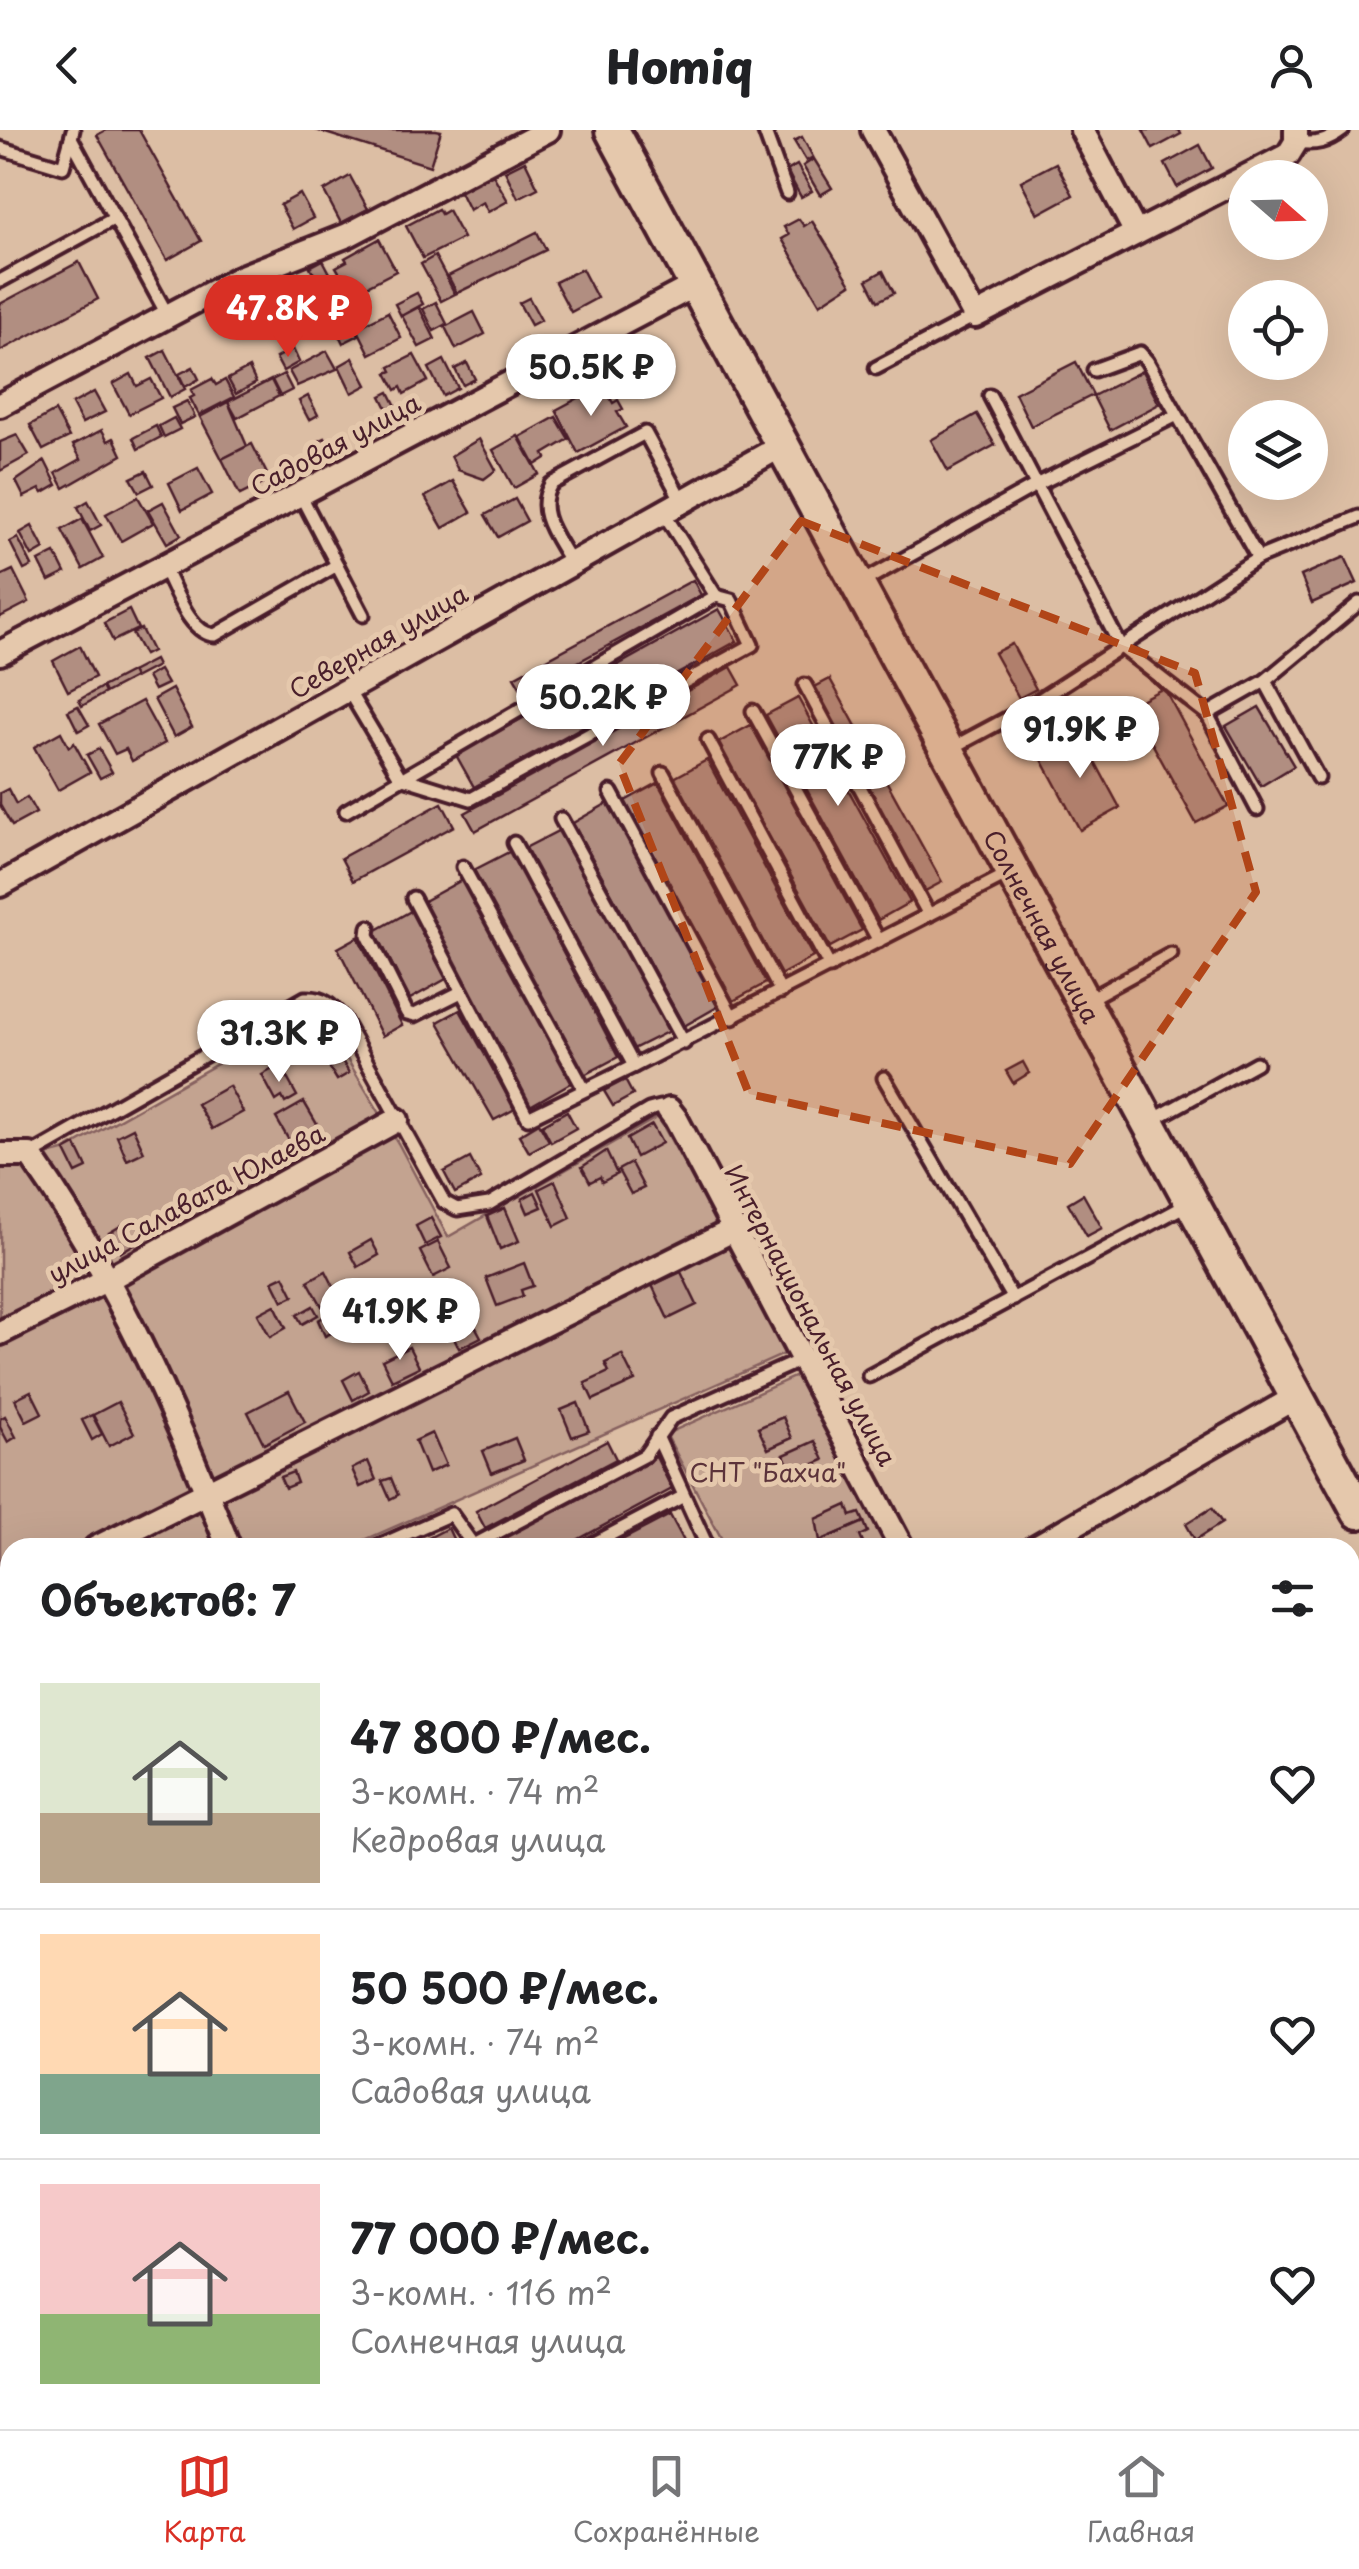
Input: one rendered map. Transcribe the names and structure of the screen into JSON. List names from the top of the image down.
{
  "streets": {
    "street": [
      "Садовая улица",
      "Северная улица",
      "Солнечная улица",
      "улица Салавата Юлаева",
      "Интернациональная улица"
    ]
  },
  "crossings": [
    ["Садовая улица", "Солнечная улица"],
    ["Северная улица", "Солнечная улица"]
  ],
  "parks": ["СНТ \"Бахча\""],
  "north": "right",
  "page": {
    "header": "Homiq",
    "price": [
      "47.8K ₽",
      "50.5K ₽",
      "50.2K ₽",
      "91.9K ₽",
      "77K ₽",
      "31.3K ₽",
      "41.9K ₽"
    ],
    "heading": "Объектов: 7",
    "list": [
      {
        "name": "47 800 ₽/мес.",
        "note": "3-комн. · 74 m² · Кедровая улица"
      },
      {
        "name": "50 500 ₽/мес.",
        "note": "3-комн. · 74 m² · Садовая улица"
      },
      {
        "name": "77 000 ₽/мес.",
        "note": "3-комн. · 116 m² · Солнечная улица"
      }
    ],
    "tabs": ["Карта", "Сохранённые", "Главная"]
  }
}
